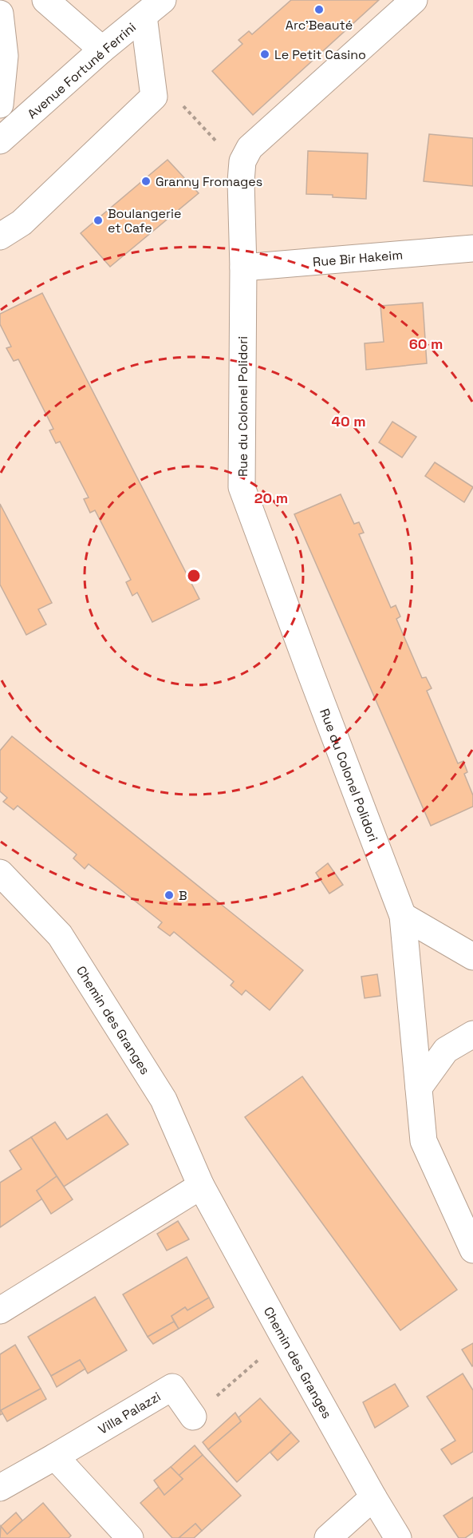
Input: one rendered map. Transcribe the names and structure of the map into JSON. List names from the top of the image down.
{
  "streets": {
    "street": [
      "Avenue Fortuné Ferrini",
      "Rue Bir Hakeim",
      "Rue du Colonel Polidori",
      "Chemin des Granges",
      "Villa Palazzi"
    ]
  },
  "crossings": [
    ["Rue Bir Hakeim", "Rue du Colonel Polidori"]
  ],
  "places": [
    "Arc'Beauté",
    "Le Petit Casino",
    "Granny Fromages",
    "Boulangerie et Cafe",
    "B"
  ],
  "rings": ["60 m", "40 m", "20 m"]
}
